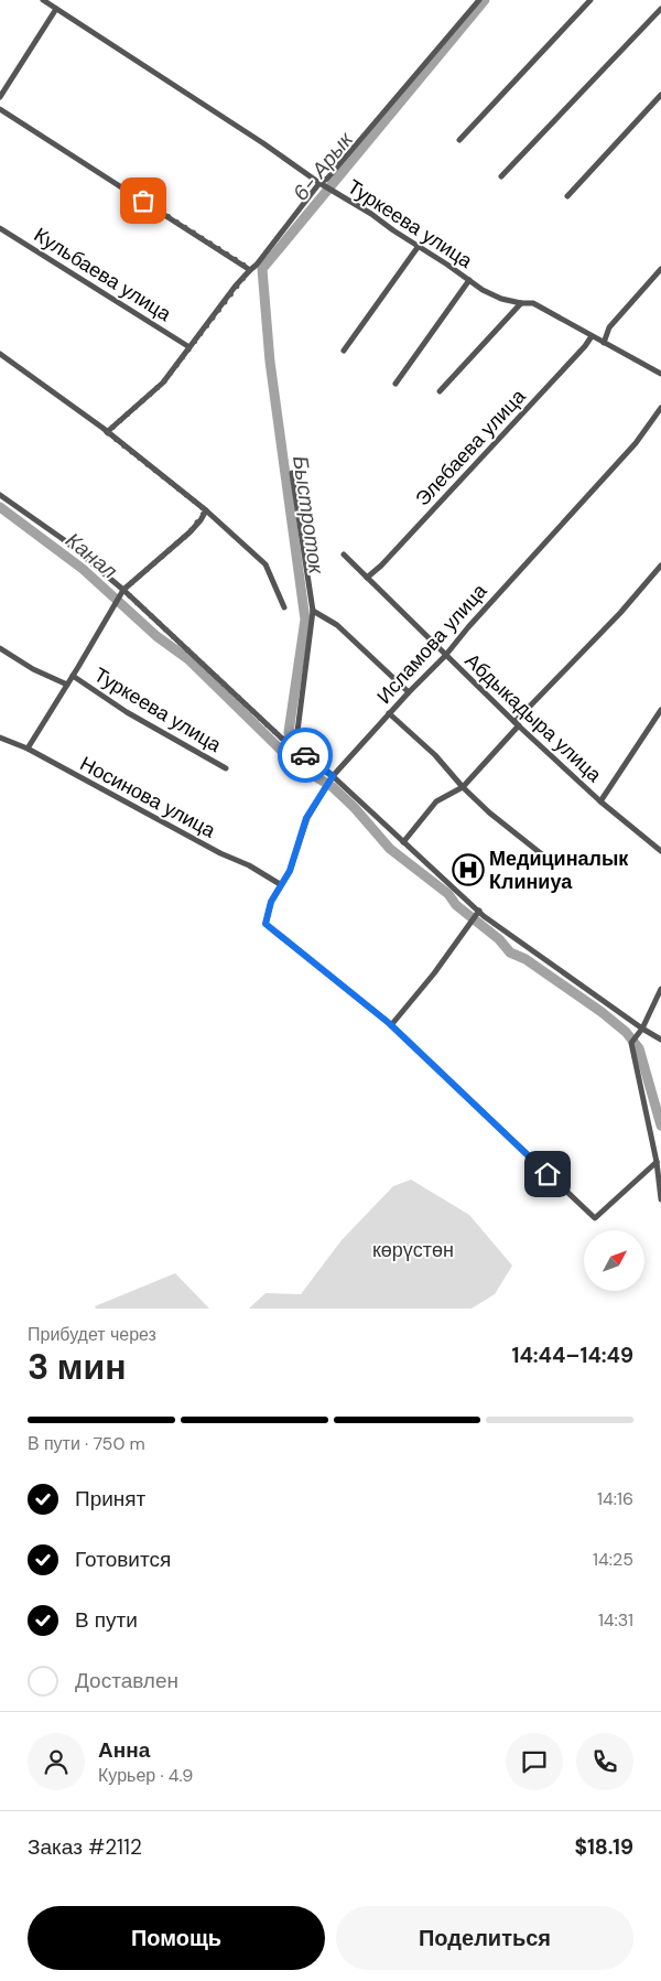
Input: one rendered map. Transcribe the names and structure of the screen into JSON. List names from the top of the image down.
{
  "streets": {
    "street": [
      "Туркеева улица",
      "Кульбаева улица",
      "Элебаева улица",
      "Исламова улица",
      "Абдыкадыра улица",
      "Носинова улица"
    ]
  },
  "crossings": [
    ["Туркеева улица", "Элебаева улица"],
    ["Элебаева улица", "Абдыкадыра улица"],
    ["Исламова улица", "Абдыкадыра улица"],
    ["Исламова улица", "Носинова улица"]
  ],
  "water": ["6- Арык", "Быстроток", "Канал"],
  "parks": ["көрүстөн"],
  "places": {
    "hospital": ["Медициналык Клиниуа"]
  },
  "north": "top right",
  "page": {
    "heading": ["3 мин", "Прибудет через", "14:44–14:49"],
    "panel": [
      "Анна",
      "Курьер · 4.9",
      "Заказ #2112",
      "$18.19"
    ],
    "bar": "В пути · 750 m",
    "list": [
      ["Принят", "14:16"],
      ["Готовится", "14:25"],
      ["В пути", "14:31"],
      "Доставлен"
    ],
    "buttons": ["Помощь", "Поделиться"]
  }
}
